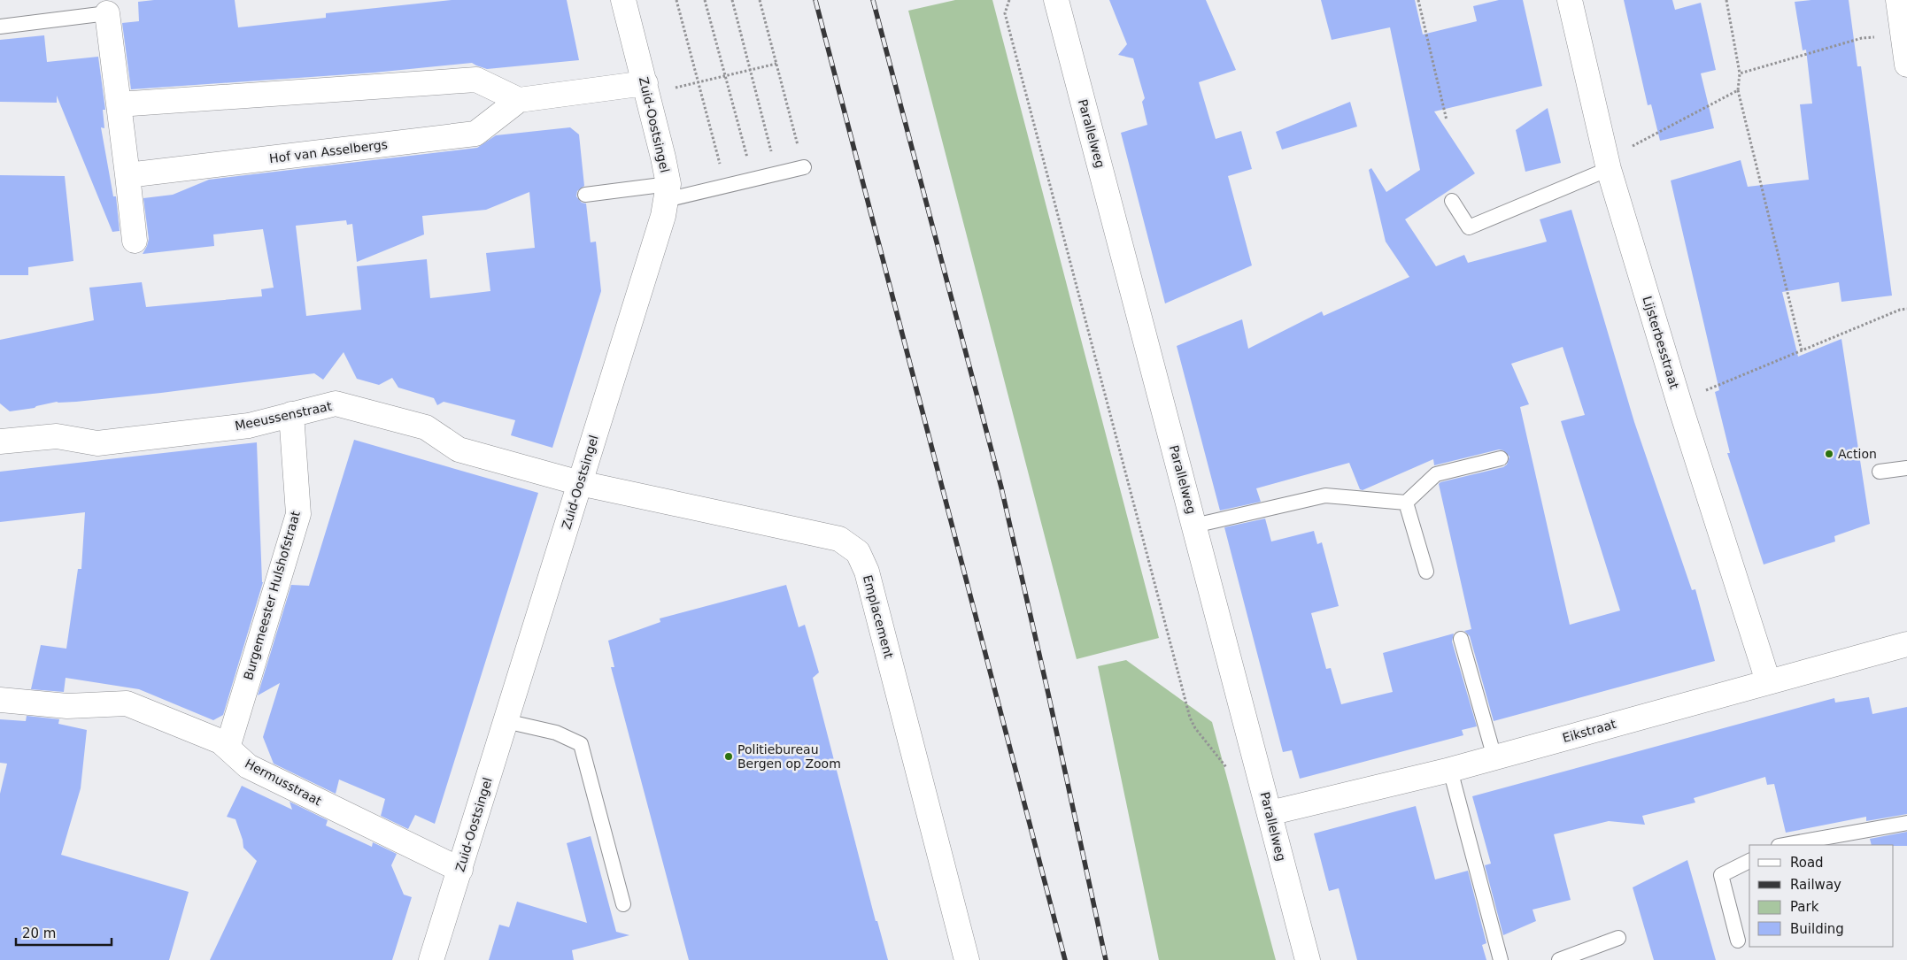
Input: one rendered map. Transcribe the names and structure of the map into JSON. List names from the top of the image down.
{
  "streets": {
    "street": [
      "Zuid-Oostsingel",
      "Parallelweg",
      "Hof van Asselbergs",
      "Lijsterbesstraat",
      "Meeussenstraat",
      "Burgemeester Hulshofstraat",
      "Emplacement",
      "Eikstraat",
      "Hermusstraat"
    ]
  },
  "crossings": [
    ["Zuid-Oostsingel", "Meeussenstraat"],
    ["Zuid-Oostsingel", "Emplacement"],
    ["Zuid-Oostsingel", "Hermusstraat"],
    ["Parallelweg", "Eikstraat"],
    ["Lijsterbesstraat", "Eikstraat"],
    ["Meeussenstraat", "Burgemeester Hulshofstraat"],
    ["Meeussenstraat", "Emplacement"],
    ["Burgemeester Hulshofstraat", "Hermusstraat"]
  ],
  "places": ["Action", "Politiebureau Bergen op Zoom"],
  "legend": [
    "Road",
    "Railway",
    "Park",
    "Building"
  ],
  "scale_bar": "20 m"
}
